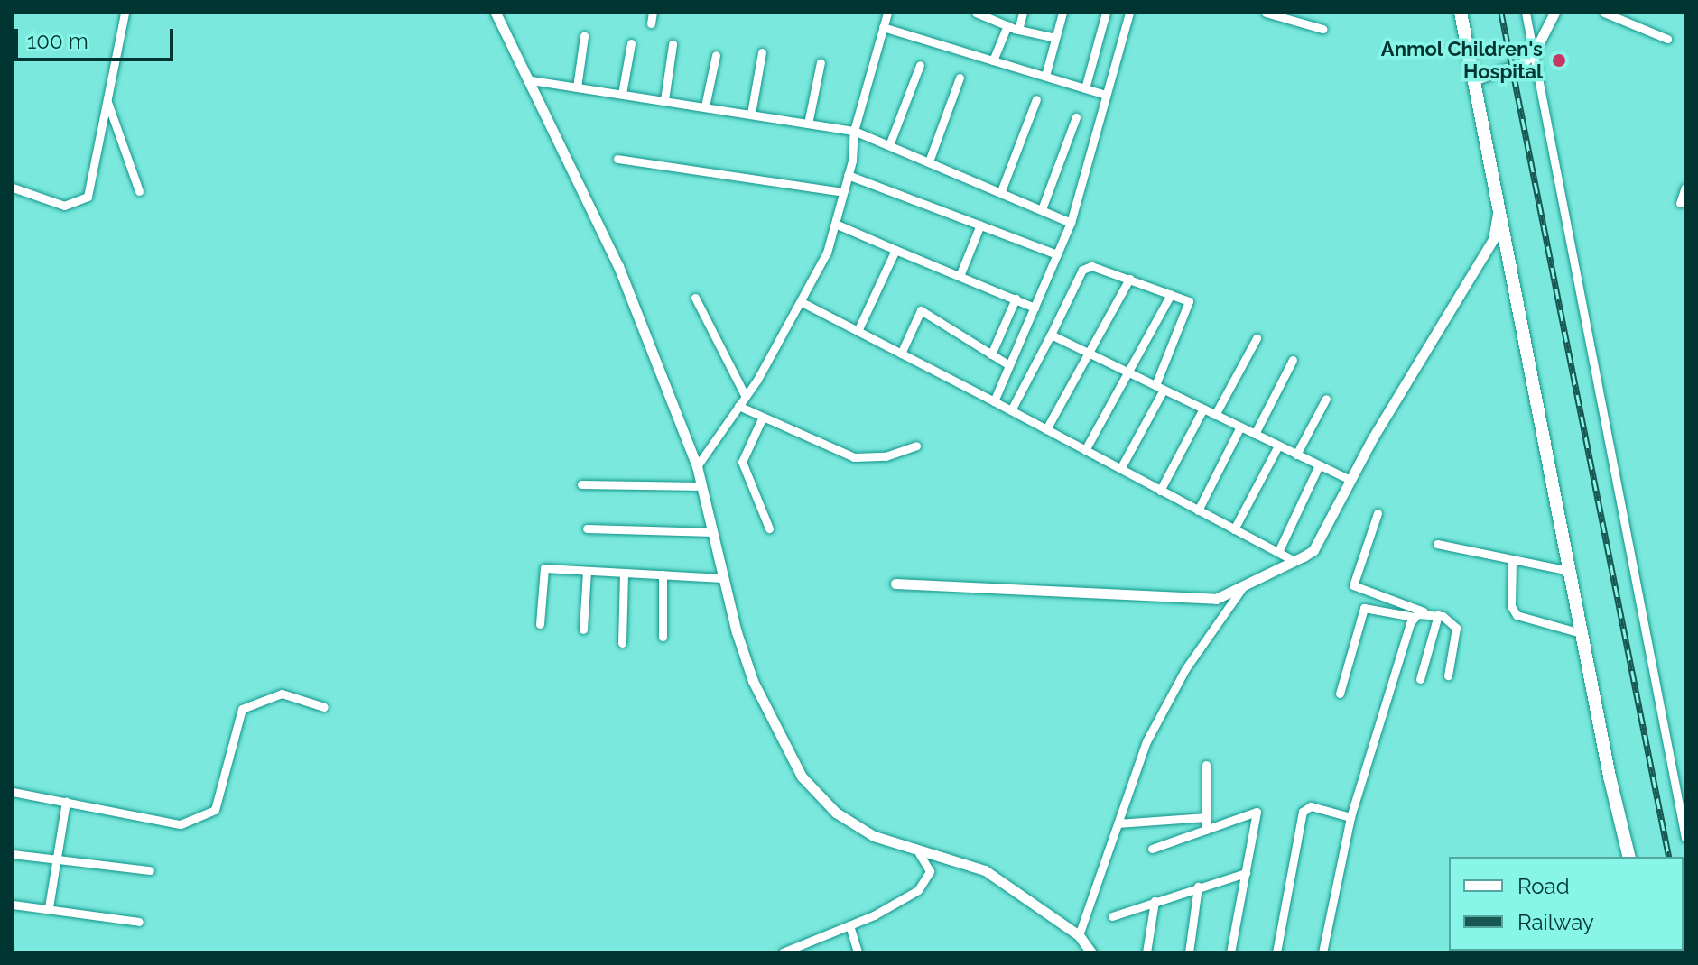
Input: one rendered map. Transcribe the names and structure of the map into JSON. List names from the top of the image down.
{
  "places": ["Anmol Children's Hospital"],
  "legend": ["Road", "Railway"],
  "scale_bar": "100 m"
}
